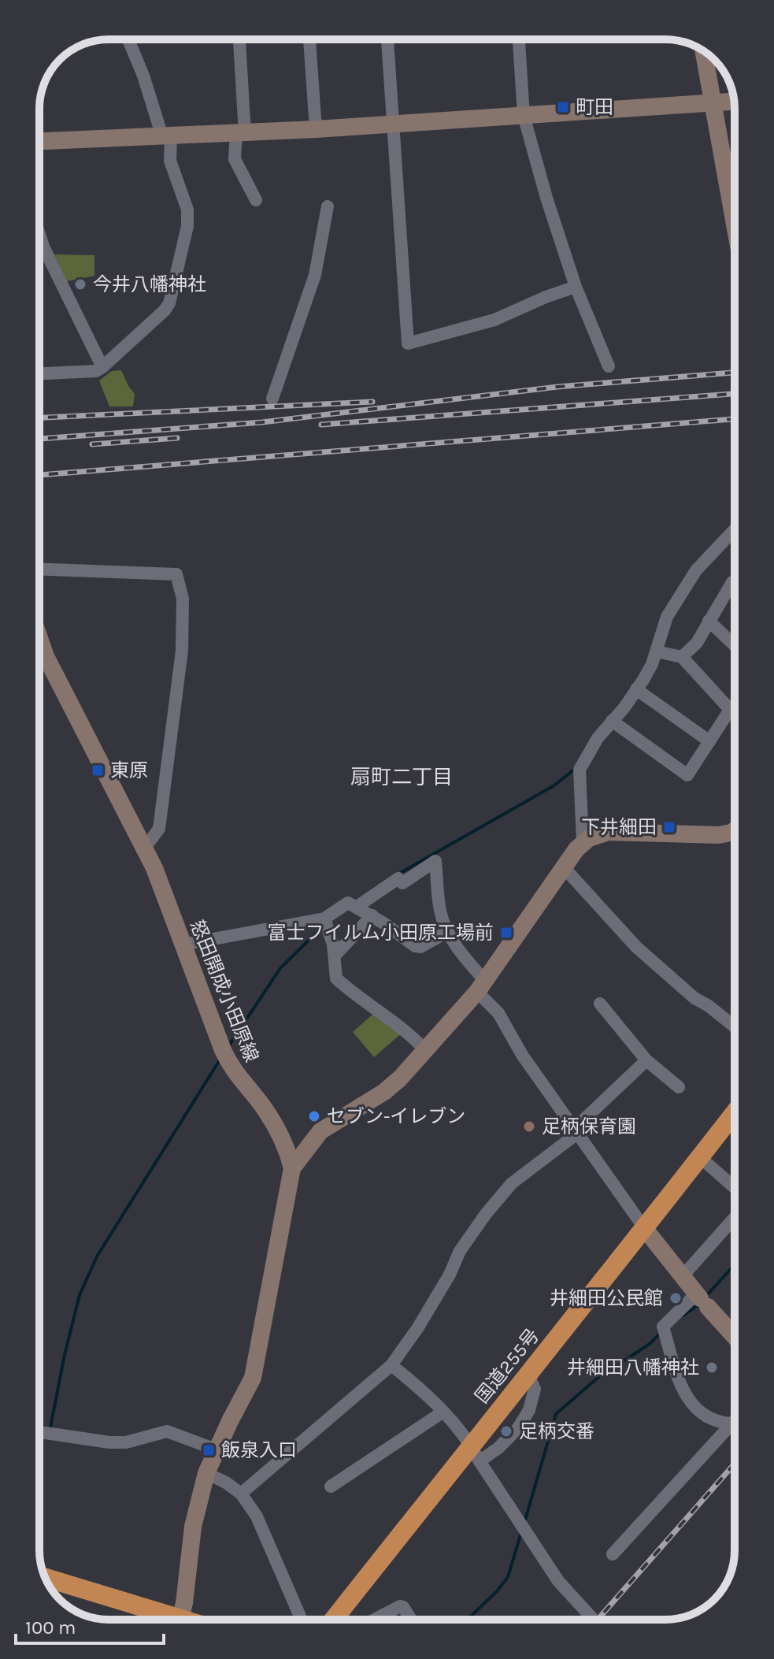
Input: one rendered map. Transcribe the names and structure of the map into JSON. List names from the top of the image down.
{
  "streets": {
    "highway": ["国道255号"],
    "street": ["怒田開成小田原線"]
  },
  "districts": ["扇町二丁目"],
  "places": {
    "transit": [
      "町田",
      "東原",
      "下井細田",
      "富士フイルム小田原工場前",
      "飯泉入口"
    ],
    "other": [
      "今井八幡神社",
      "セブン-イレブン",
      "足柄保育園",
      "井細田公民館",
      "井細田八幡神社",
      "足柄交番"
    ]
  },
  "scale_bar": "100 m"
}
